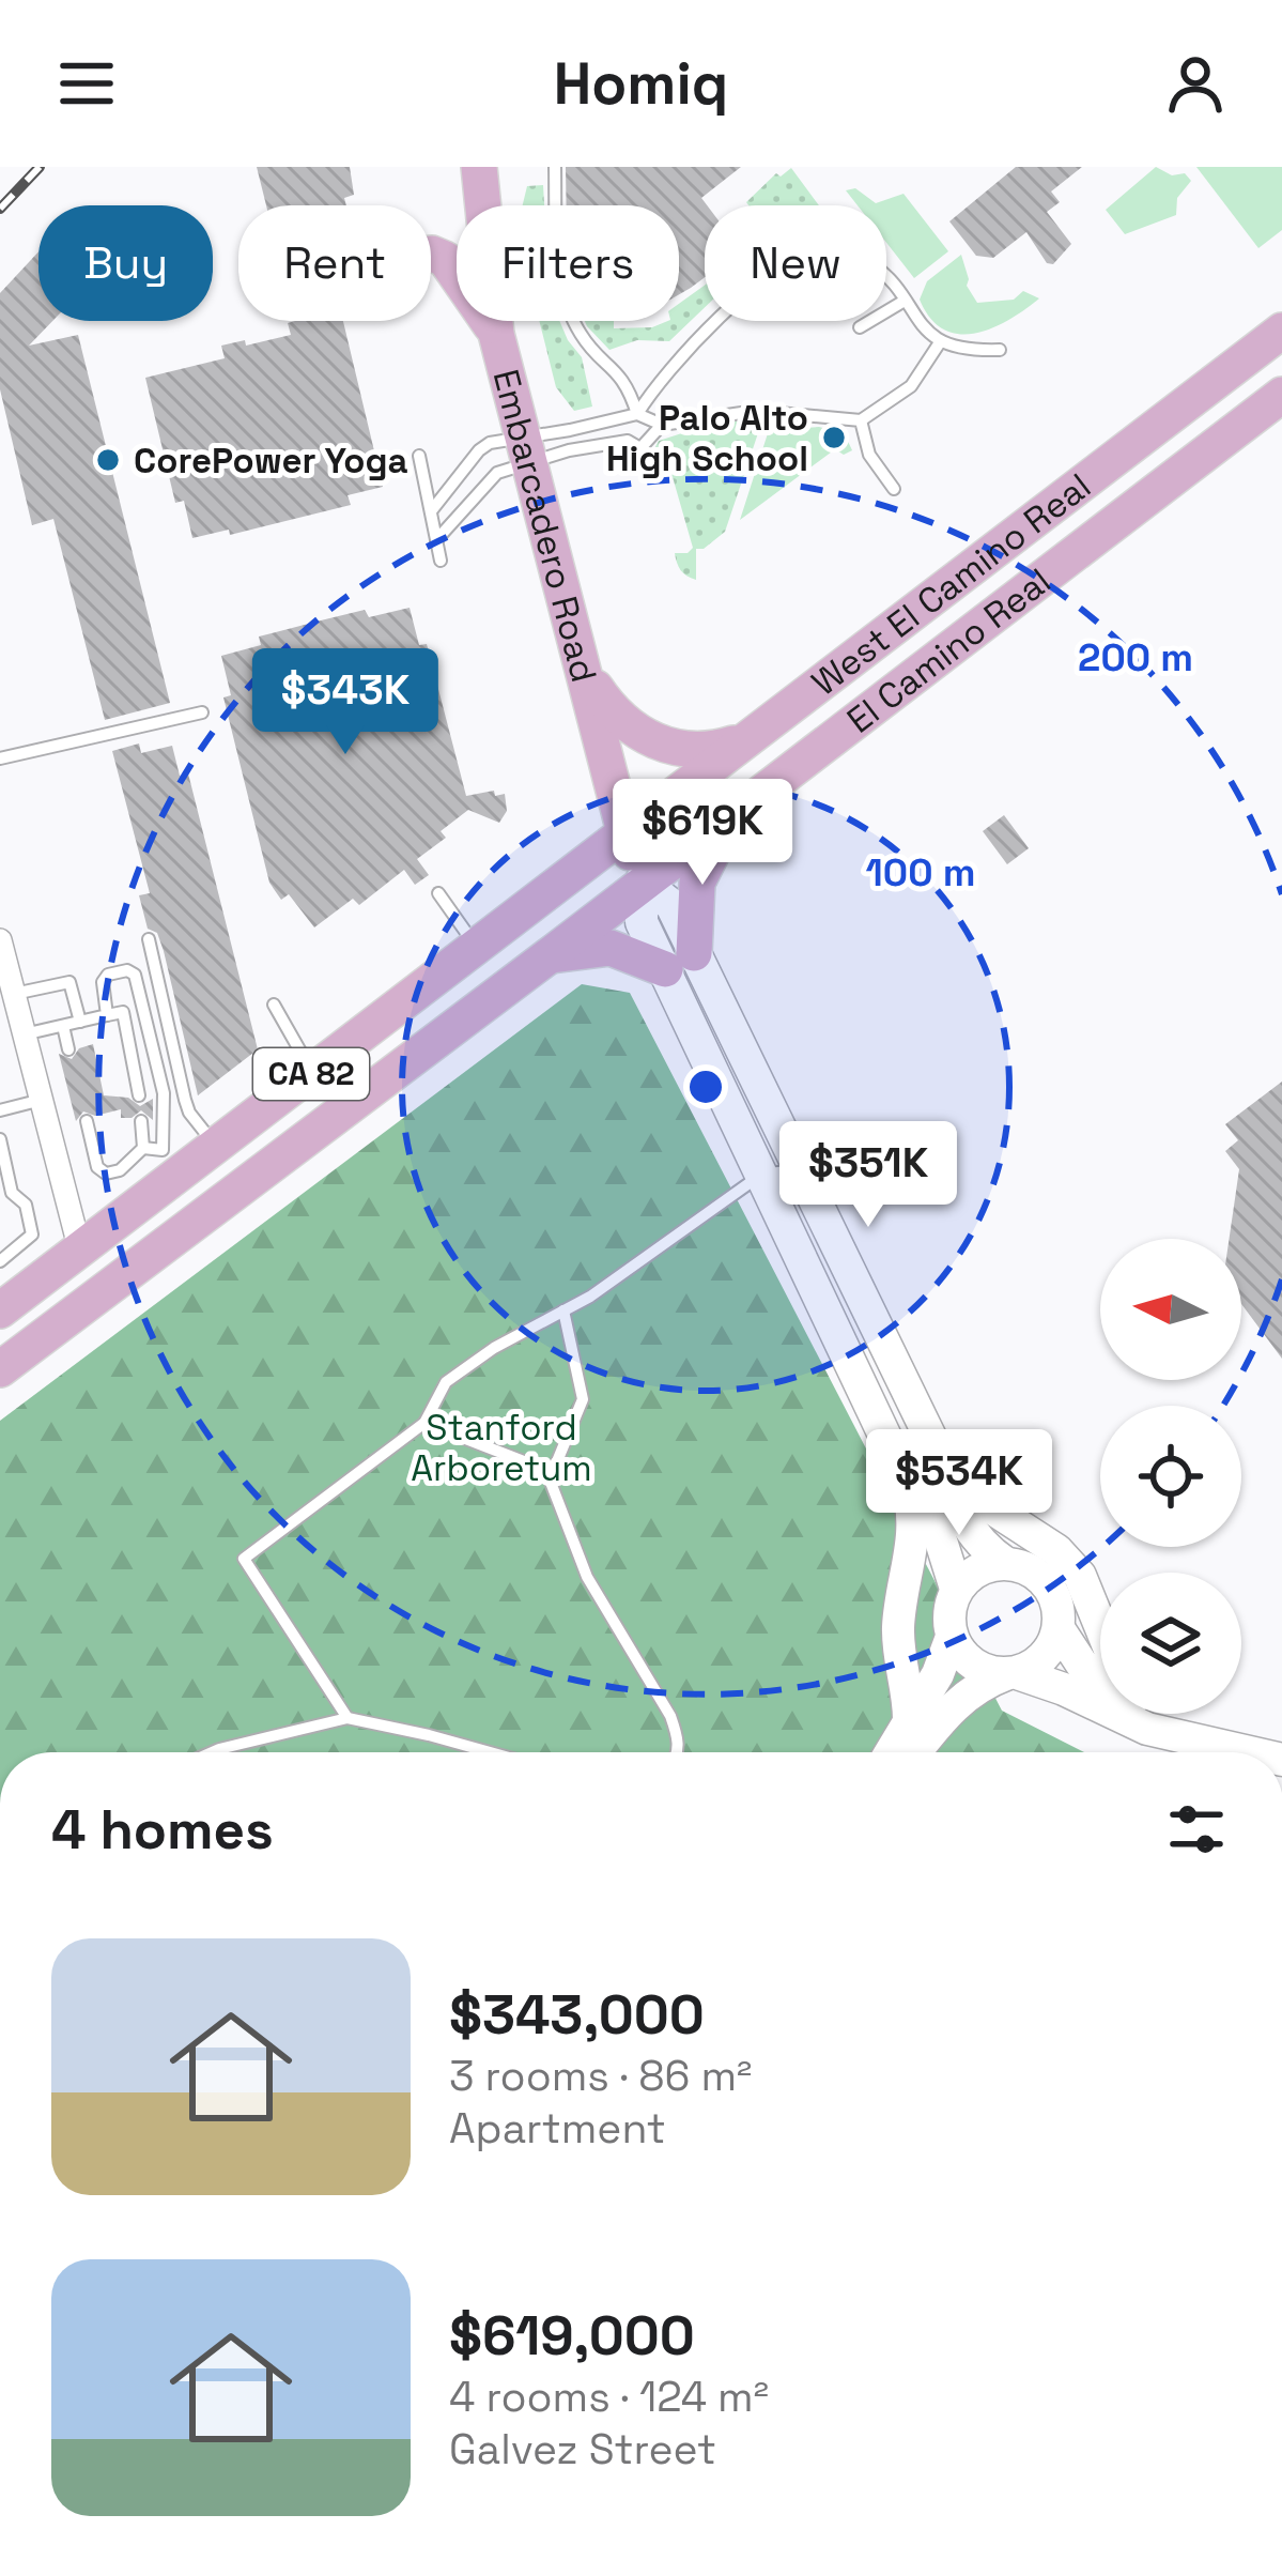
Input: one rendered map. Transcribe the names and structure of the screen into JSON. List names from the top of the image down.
{
  "streets": {
    "main road": [
      "Embarcadero Road",
      "West El Camino Real",
      "El Camino Real",
      "CA 82"
    ]
  },
  "crossings": [
    ["Embarcadero Road", "West El Camino Real"],
    ["Embarcadero Road", "El Camino Real"],
    ["Embarcadero Road", "CA 82"],
    ["West El Camino Real", "CA 82"]
  ],
  "parks": ["Stanford Arboretum"],
  "places": ["Palo Alto High School", "CorePower Yoga"],
  "north": "left",
  "page": {
    "header": "Homiq",
    "chip": [
      "Buy",
      "Rent",
      "Filters",
      "New"
    ],
    "price": [
      "$343K",
      "$619K",
      "$351K",
      "$534K"
    ],
    "heading": "4 homes",
    "list": [
      {
        "name": "$343,000",
        "note": "3 rooms · 86 m² · Apartment"
      },
      {
        "name": "$619,000",
        "note": "4 rooms · 124 m² · Galvez Street"
      }
    ]
  },
  "rings": ["200 m", "100 m"]
}
